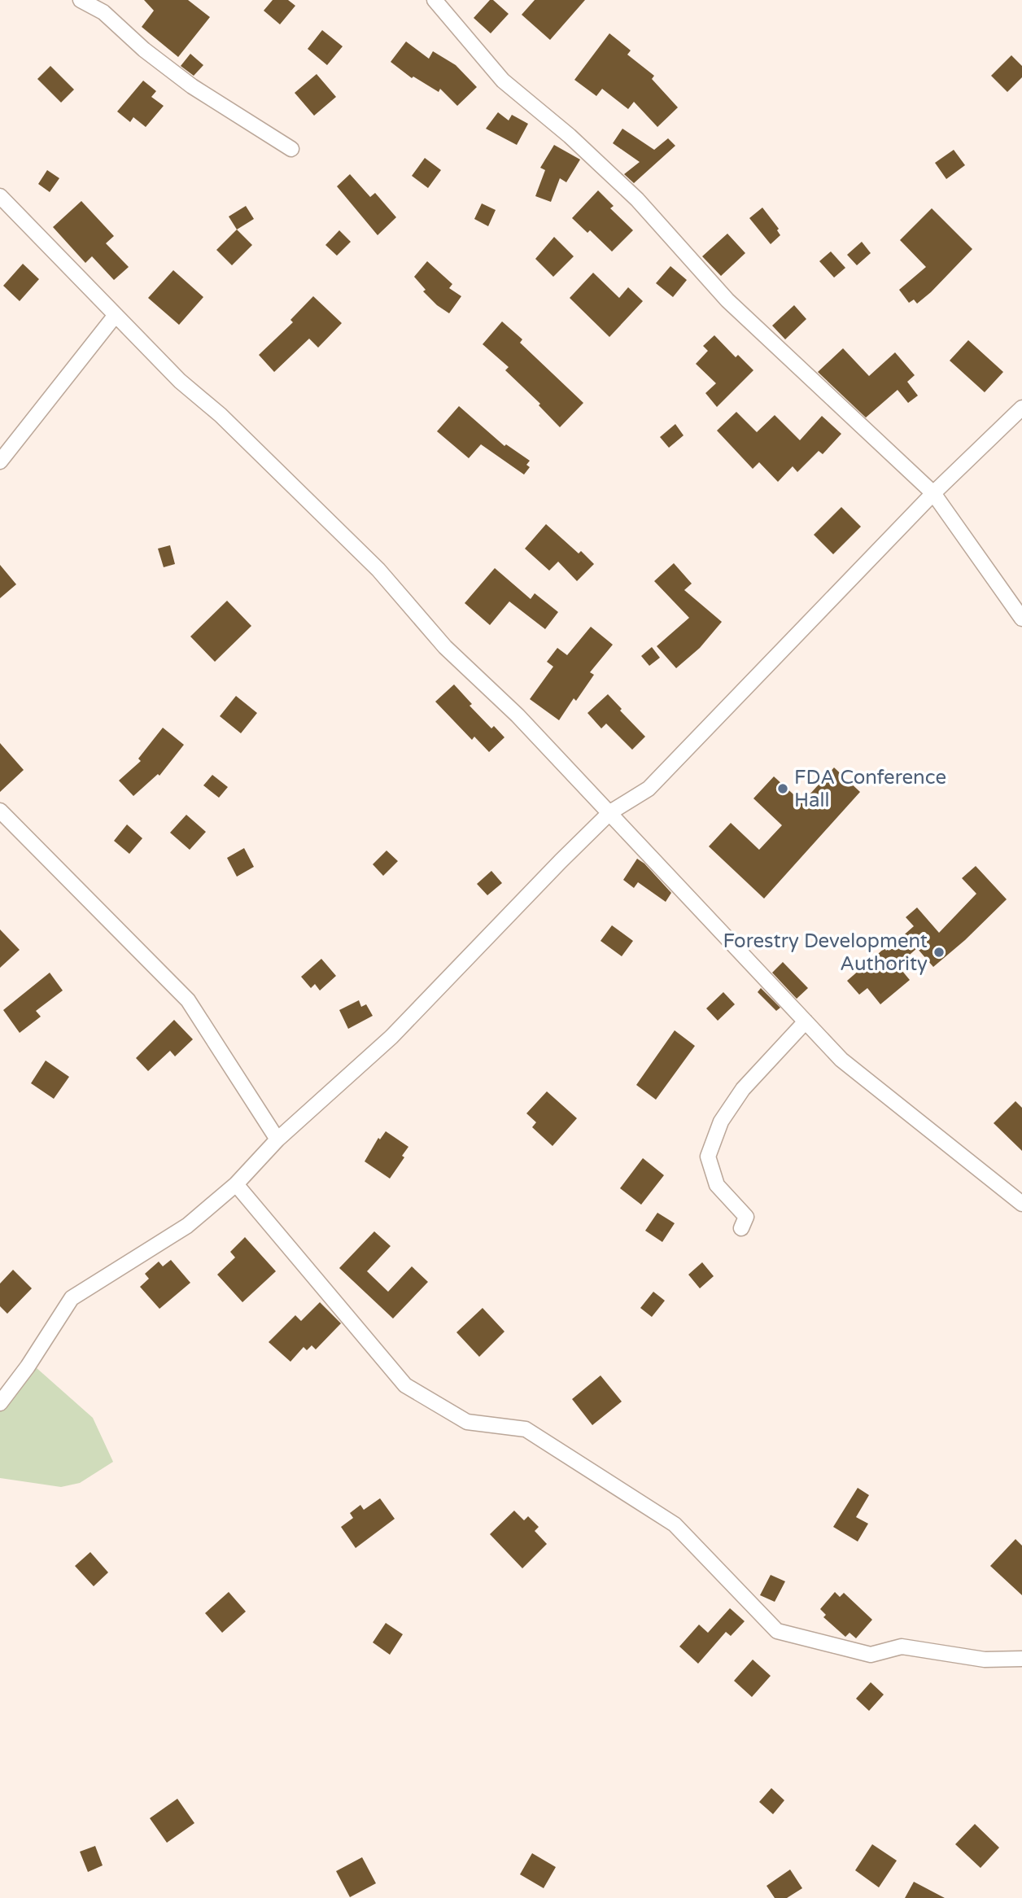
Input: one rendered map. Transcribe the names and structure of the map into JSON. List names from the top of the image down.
{
  "places": ["FDA Conference Hall", "Forestry Development Authority"]
}
